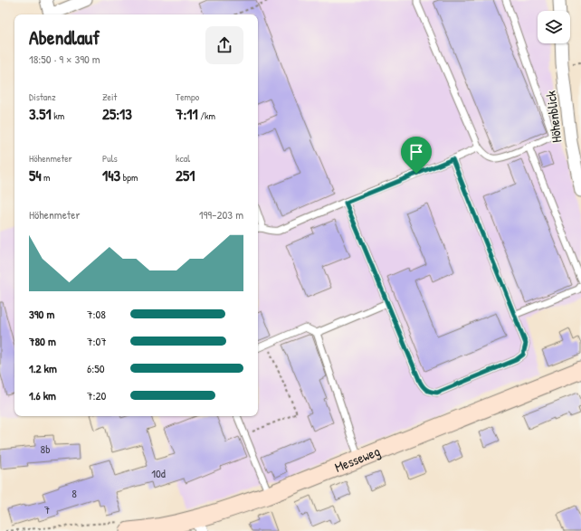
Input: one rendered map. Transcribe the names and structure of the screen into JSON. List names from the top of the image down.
{
  "streets": {
    "main road": ["Messeweg"],
    "street": ["Höhenblick"]
  },
  "house_numbers": [
    "8b",
    "10d",
    "8",
    "7"
  ],
  "page": {
    "heading": ["Abendlauf", "18:50 · 9 × 390 m"],
    "stats": [
      ["Distanz", "3.51 km"],
      ["Zeit", "25:13"],
      ["Tempo", "7:11 /km"],
      ["Höhenmeter", "54 m"],
      ["Puls", "143 bpm"],
      ["kcal", "251"]
    ],
    "chart": ["Höhenmeter", "199–203 m"],
    "list": [
      {
        "name": "390 m",
        "note": "7:08"
      },
      {
        "name": "780 m",
        "note": "7:07"
      },
      {
        "name": "1.2 km",
        "note": "6:50"
      },
      {
        "name": "1.6 km",
        "note": "7:20"
      }
    ]
  }
}
